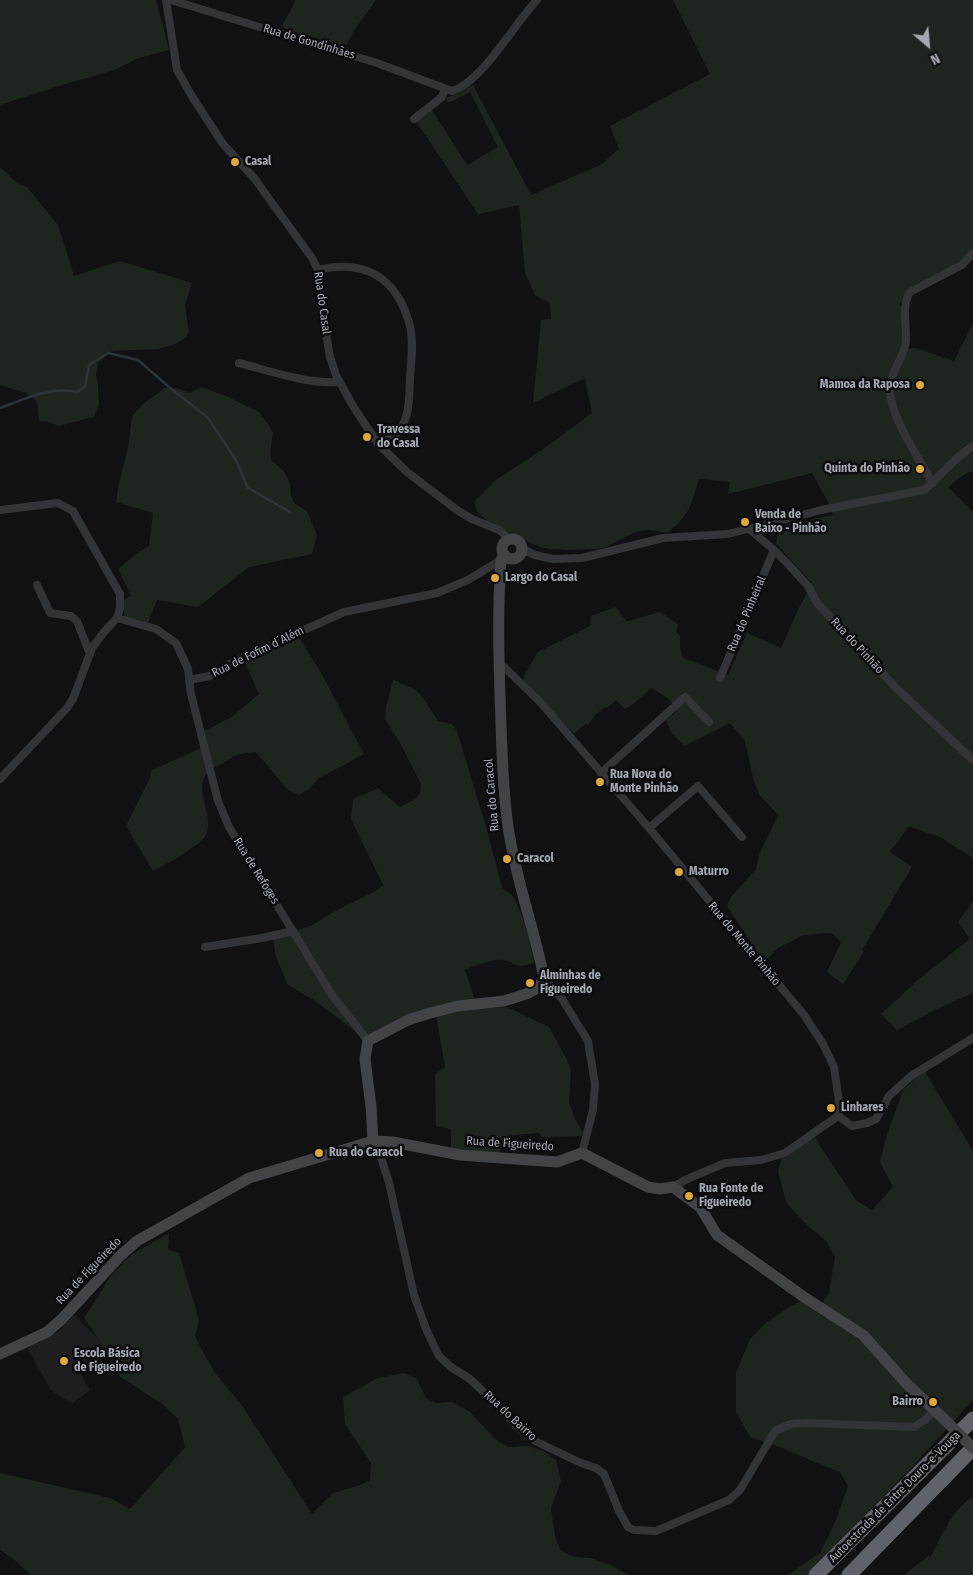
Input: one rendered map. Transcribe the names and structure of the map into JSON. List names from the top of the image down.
{
  "streets": {
    "highway": ["Autoestrada de Entre Douro-e-Vouga"],
    "street": [
      "Rua de Gondinhães",
      "Rua do Casal",
      "Rua do Pinheiral",
      "Rua do Pinhão",
      "Rua de Fofim d´Além",
      "Rua do Caracol",
      "Rua de Refoges",
      "Rua do Monte Pinhão",
      "Rua de Figueiredo",
      "Rua do Bairro"
    ]
  },
  "crossings": [
    ["Rua do Casal", "Rua de Fofim d´Além"],
    ["Rua do Casal", "Rua do Caracol"],
    ["Rua do Pinheiral", "Rua do Pinhão"],
    ["Rua de Fofim d´Além", "Rua do Caracol"],
    ["Rua de Fofim d´Além", "Rua de Refoges"],
    ["Rua do Caracol", "Rua do Monte Pinhão"],
    ["Rua de Figueiredo", "Rua do Bairro"]
  ],
  "places": [
    "Casal",
    "Mamoa da Raposa",
    "Travessa do Casal",
    "Quinta do Pinhão",
    "Venda de Baixo - Pinhão",
    "Largo do Casal",
    "Rua Nova do Monte Pinhão",
    "Caracol",
    "Maturro",
    "Alminhas de Figueiredo",
    "Linhares",
    "Rua do Caracol",
    "Rua Fonte de Figueiredo",
    "Escola Básica de Figueiredo",
    "Bairro"
  ],
  "north": "bottom right"
}
